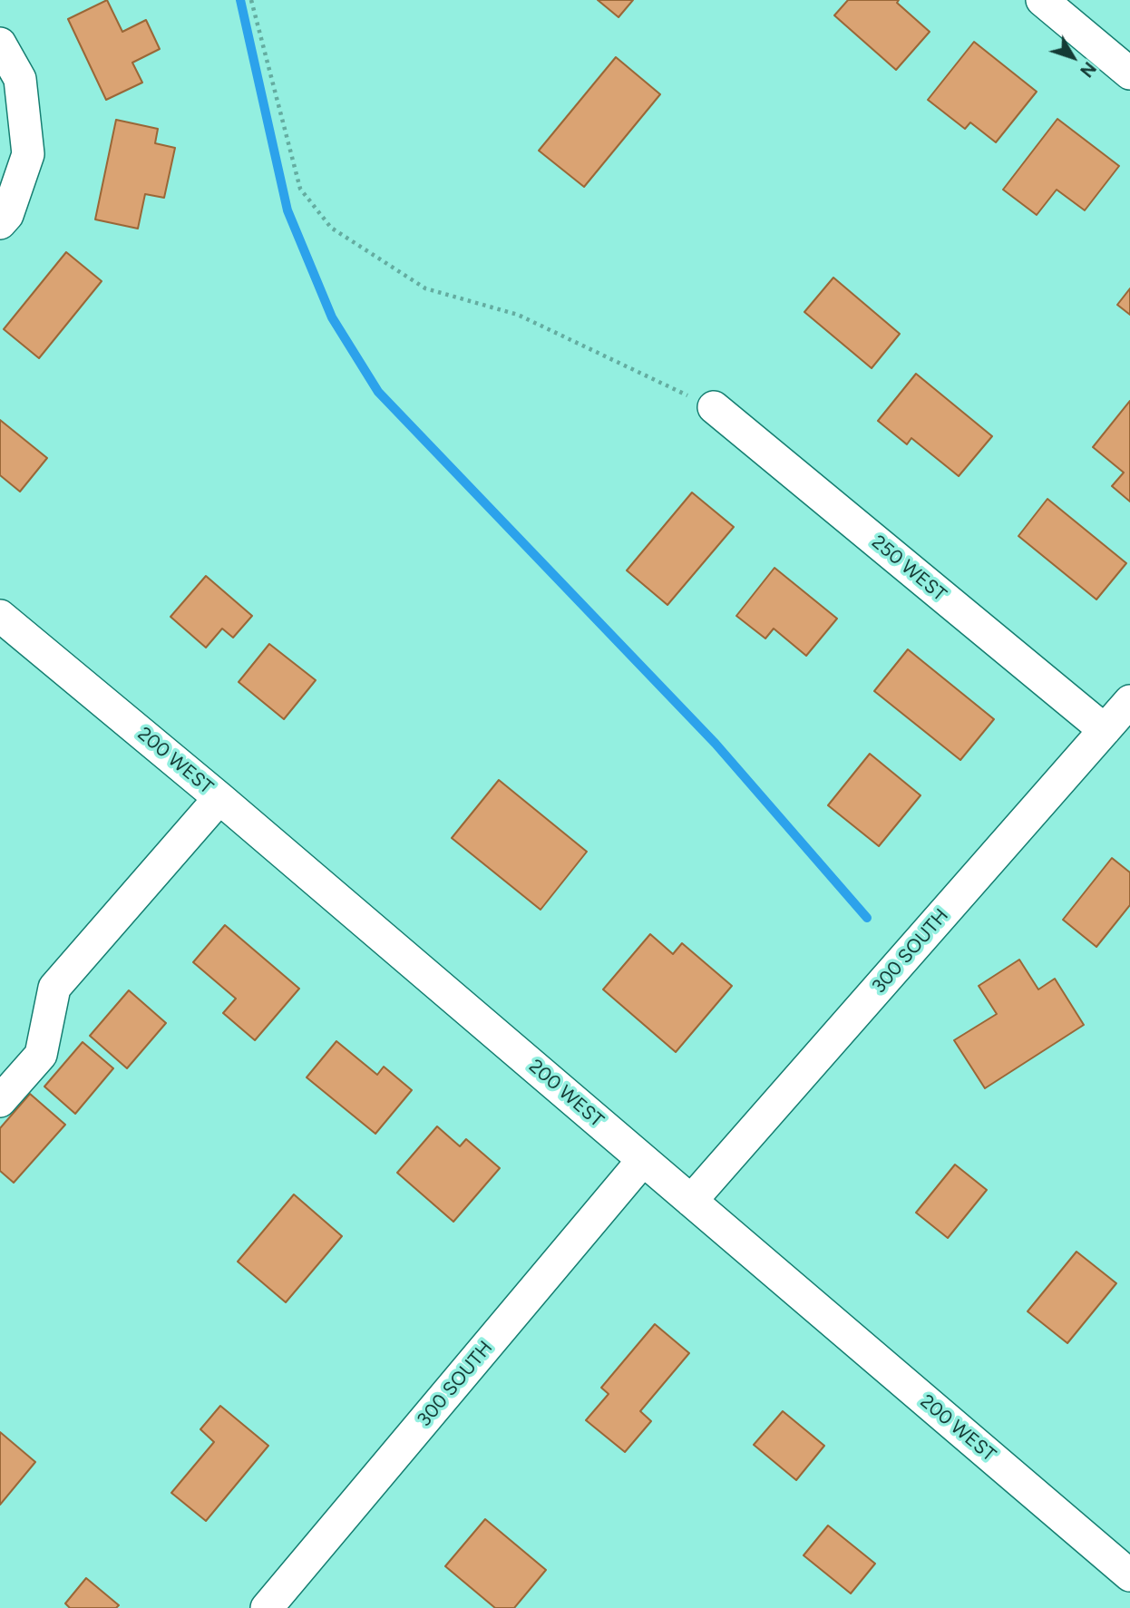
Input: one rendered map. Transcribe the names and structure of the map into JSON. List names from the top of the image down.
{
  "streets": {
    "street": ["250 WEST", "200 WEST", "300 SOUTH"]
  },
  "crossings": [
    ["250 WEST", "300 SOUTH"],
    ["200 WEST", "300 SOUTH"]
  ],
  "north": "bottom right"
}
